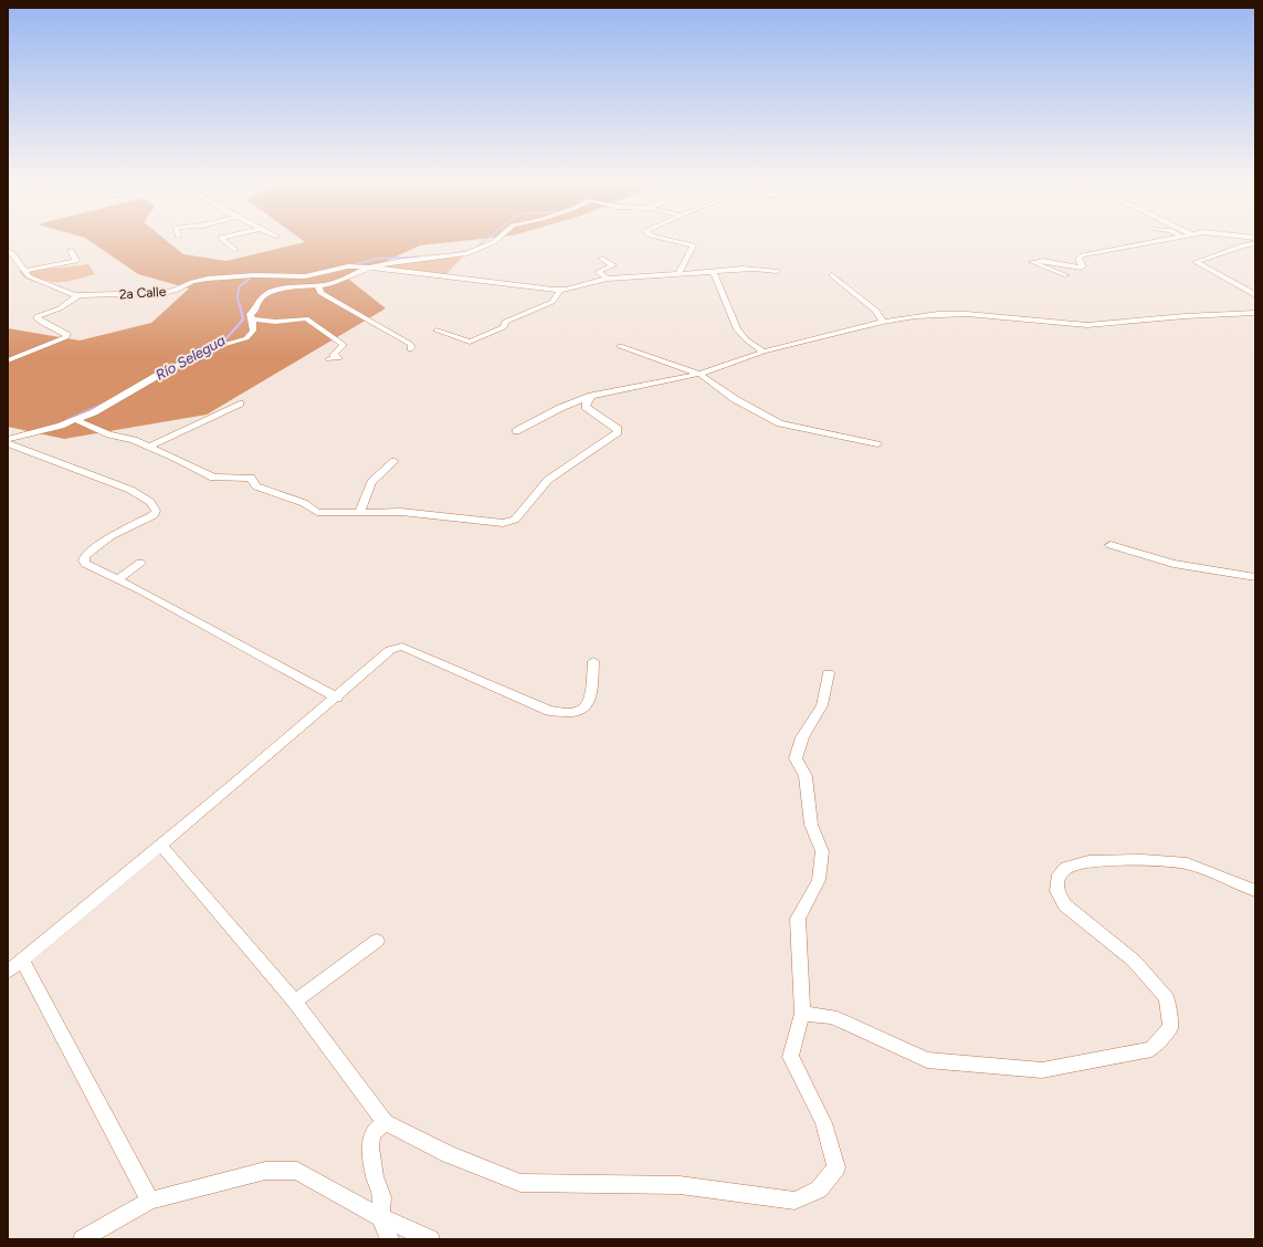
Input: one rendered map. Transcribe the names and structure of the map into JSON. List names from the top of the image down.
{
  "streets": {
    "street": ["2a Calle"]
  },
  "water": ["Río Selegua"]
}
